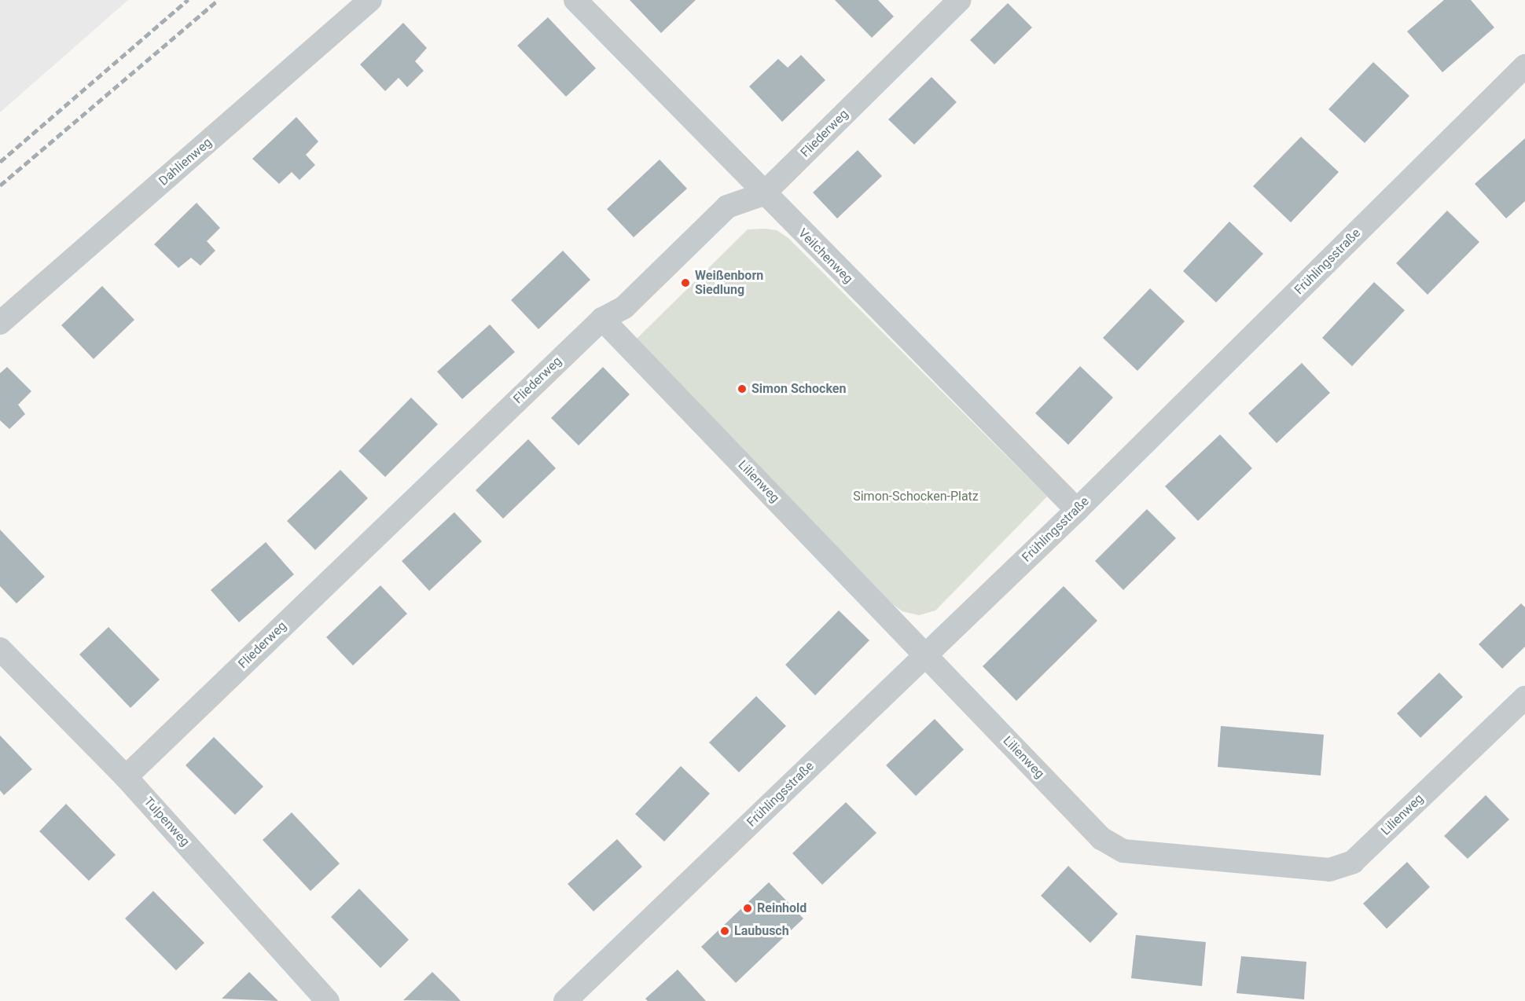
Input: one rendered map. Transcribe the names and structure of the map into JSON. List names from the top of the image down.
{
  "streets": {
    "street": [
      "Fliederweg",
      "Dahlienweg",
      "Veilchenweg",
      "Frühlingsstraße",
      "Lilienweg",
      "Tulpenweg"
    ]
  },
  "crossings": [
    ["Fliederweg", "Veilchenweg"],
    ["Fliederweg", "Lilienweg"],
    ["Fliederweg", "Tulpenweg"],
    ["Veilchenweg", "Frühlingsstraße"],
    ["Frühlingsstraße", "Lilienweg"]
  ],
  "parks": ["Simon-Schocken-Platz"],
  "places": [
    "Weißenborn Siedlung",
    "Simon Schocken",
    "Reinhold",
    "Laubusch"
  ]
}
